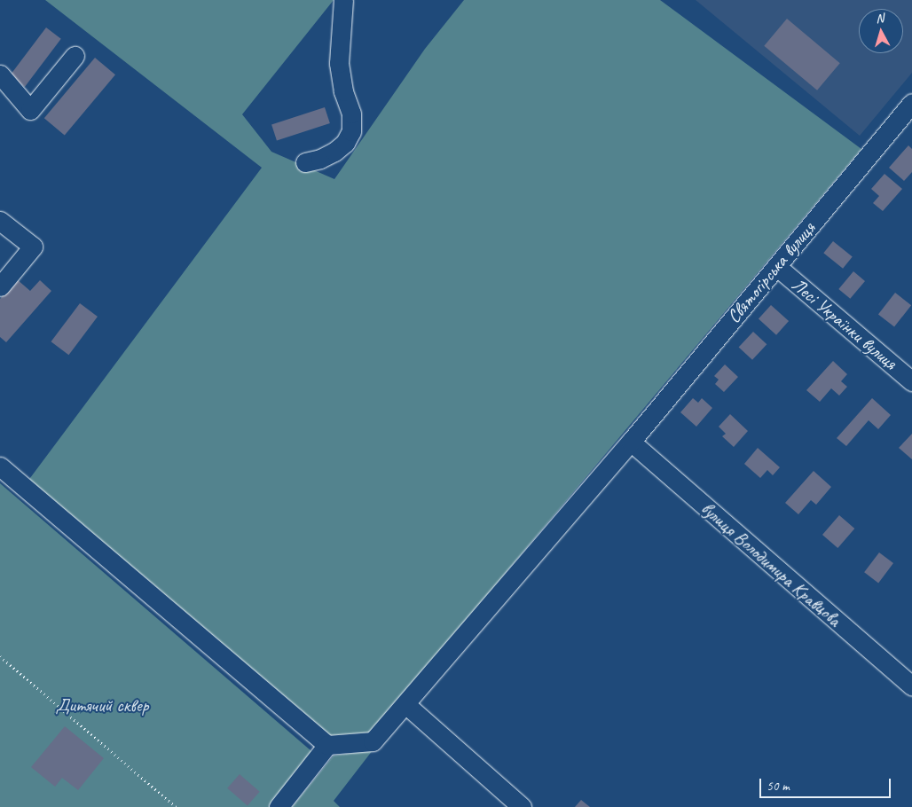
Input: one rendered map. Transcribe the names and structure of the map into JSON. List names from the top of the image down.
{
  "streets": {
    "street": ["Святогірська вулиця", "Лесі Українки вулиця", "вулиця Володимира Кравцова"]
  },
  "crossings": [
    ["Святогірська вулиця", "Лесі Українки вулиця"],
    ["Святогірська вулиця", "вулиця Володимира Кравцова"]
  ],
  "parks": ["Дитячий сквер"],
  "scale_bar": "50 m",
  "north": "top"
}
